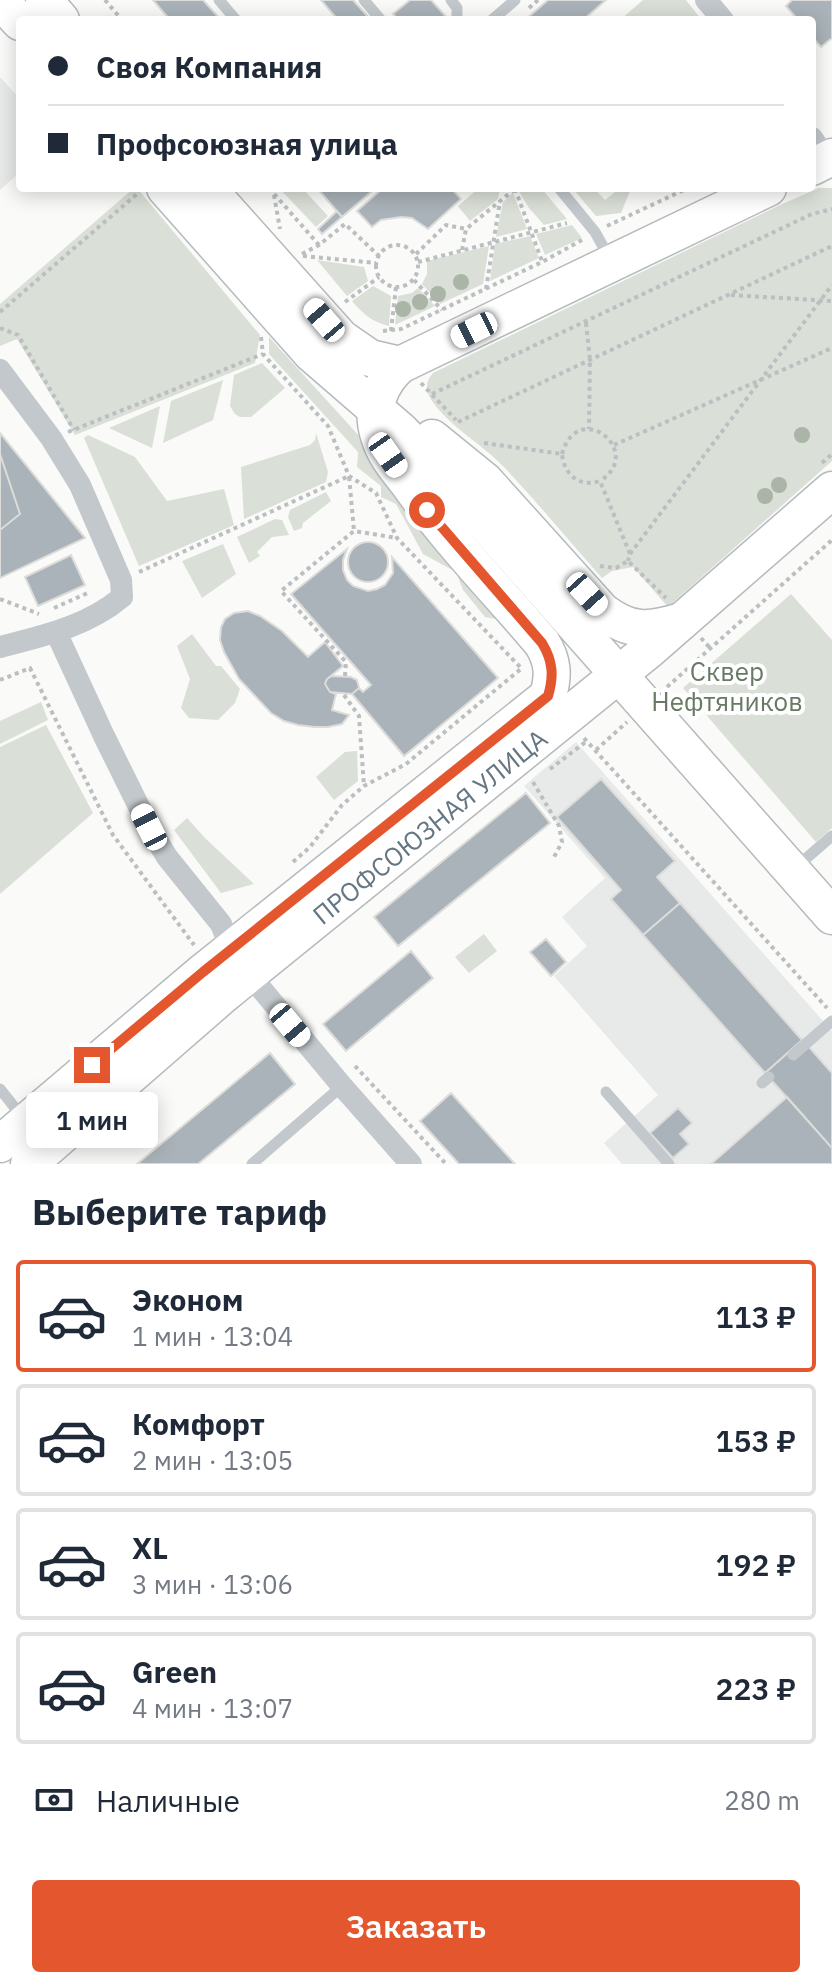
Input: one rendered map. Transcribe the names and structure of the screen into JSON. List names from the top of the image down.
{
  "streets": {
    "main road": ["ПРОФСОЮЗНАЯ УЛИЦА"]
  },
  "parks": ["Сквер Нефтяников"],
  "page": {
    "banner": ["Своя Компания", "Профсоюзная улица"],
    "bubble": "1 мин",
    "heading": "Выберите тариф",
    "list": [
      {
        "name": "Эконом",
        "note": "1 мин · 13:04",
        "value": "113 ₽"
      },
      {
        "name": "Комфорт",
        "note": "2 мин · 13:05",
        "value": "153 ₽"
      },
      {
        "name": "XL",
        "note": "3 мин · 13:06",
        "value": "192 ₽"
      },
      {
        "name": "Green",
        "note": "4 мин · 13:07",
        "value": "223 ₽"
      }
    ],
    "pay": ["Наличные", "280 m"],
    "buttons": "Заказать"
  }
}
